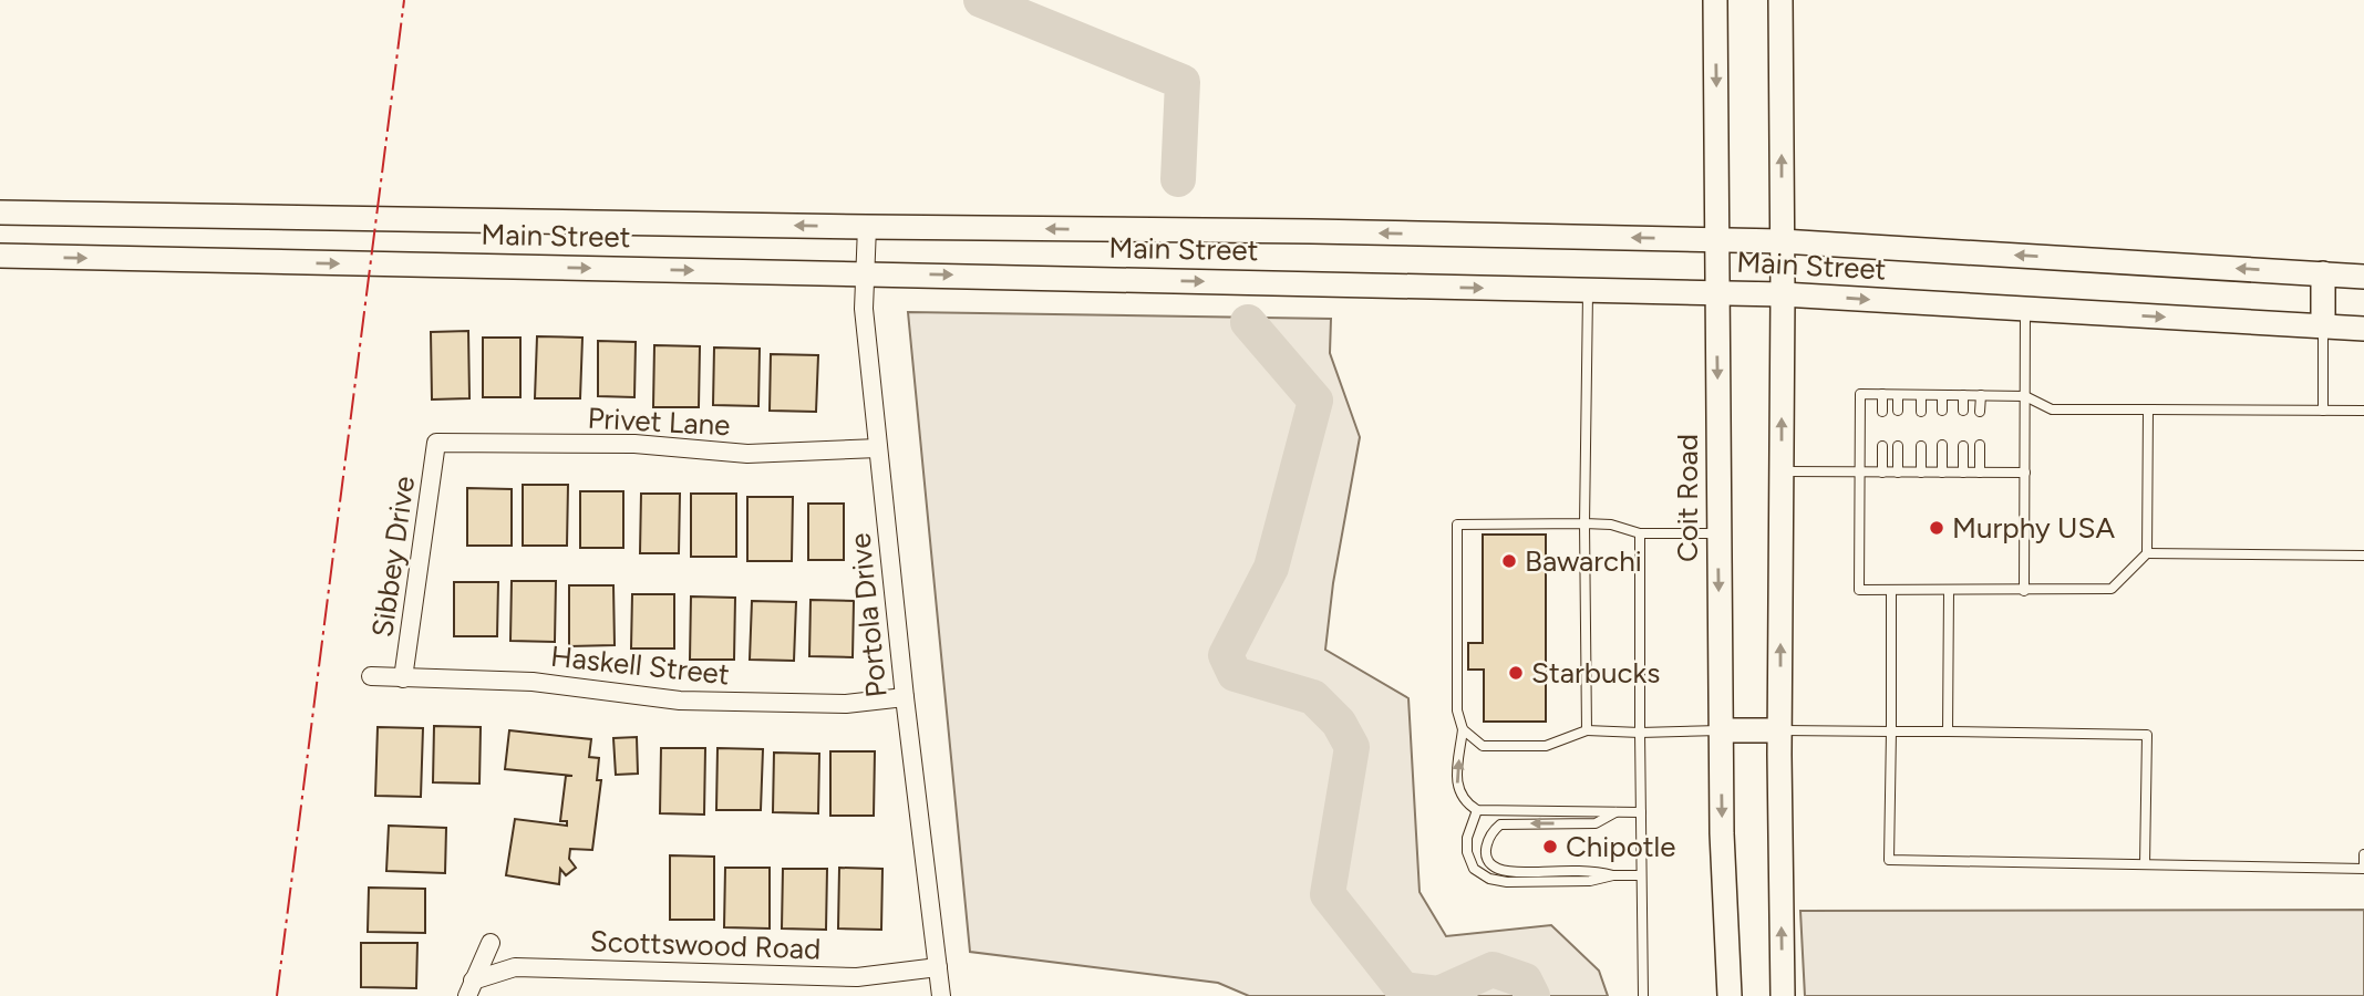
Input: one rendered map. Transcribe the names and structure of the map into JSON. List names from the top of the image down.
{
  "streets": {
    "main road": ["Main Street", "Coit Road"],
    "street": [
      "Privet Lane",
      "Sibbey Drive",
      "Portola Drive",
      "Haskell Street",
      "Scottswood Road"
    ]
  },
  "crossings": [
    ["Main Street", "Coit Road"],
    ["Main Street", "Portola Drive"],
    ["Privet Lane", "Sibbey Drive"],
    ["Privet Lane", "Portola Drive"],
    ["Sibbey Drive", "Haskell Street"],
    ["Portola Drive", "Haskell Street"],
    ["Portola Drive", "Scottswood Road"]
  ],
  "places": [
    "Murphy USA",
    "Bawarchi",
    "Starbucks",
    "Chipotle"
  ]
}
